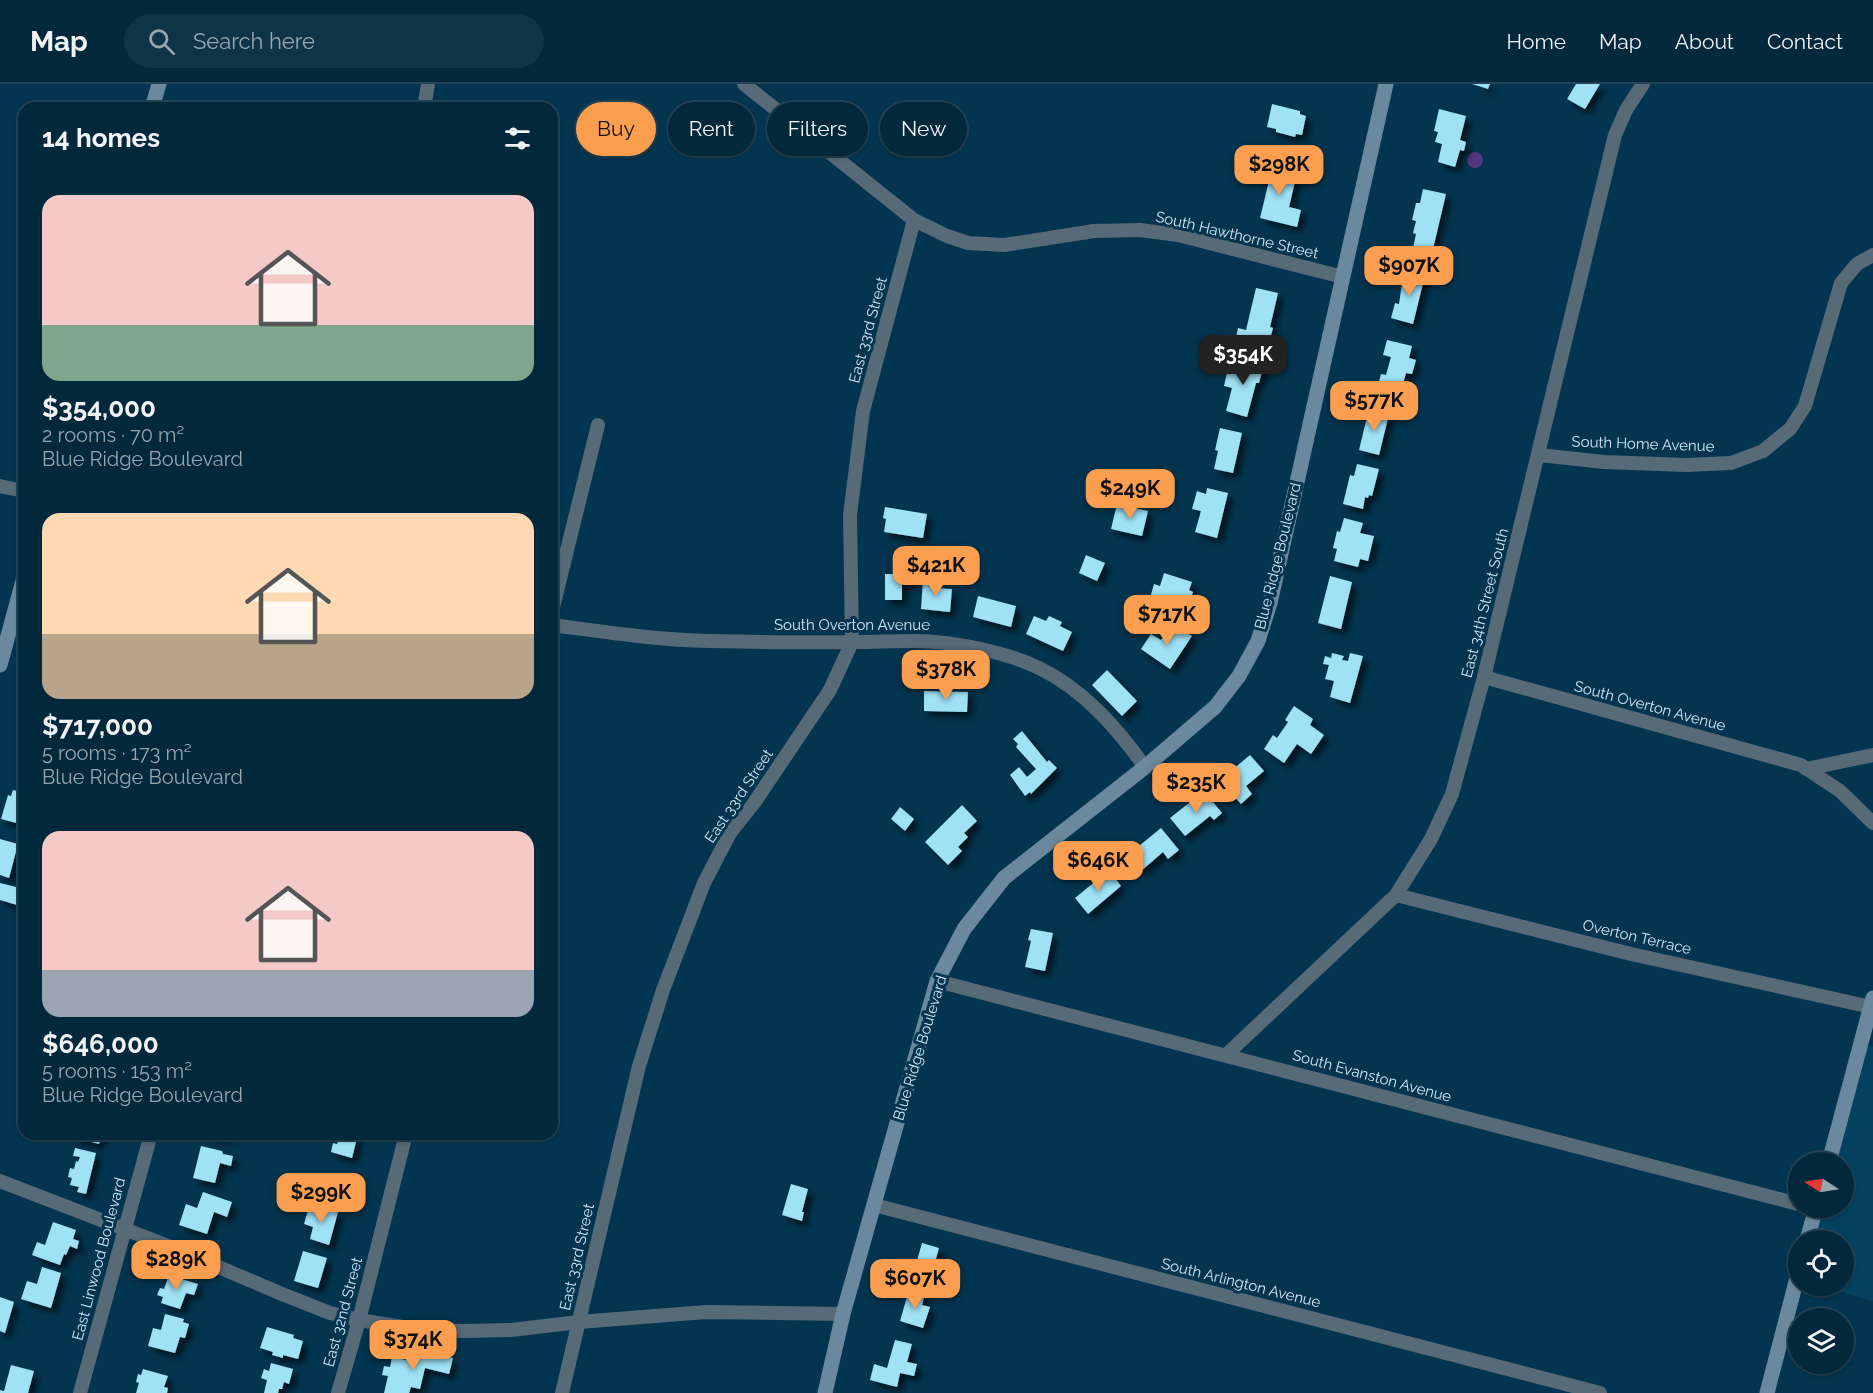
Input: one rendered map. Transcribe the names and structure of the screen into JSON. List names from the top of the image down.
{
  "streets": {
    "street": [
      "South Hawthorne Street",
      "East 33rd Street",
      "South Home Avenue",
      "Blue Ridge Boulevard",
      "East 34th Street South",
      "South Overton Avenue",
      "Overton Terrace",
      "South Evanston Avenue",
      "East Linwood Boulevard",
      "South Arlington Avenue",
      "East 32nd Street"
    ]
  },
  "crossings": [
    ["South Hawthorne Street", "East 33rd Street"],
    ["South Hawthorne Street", "Blue Ridge Boulevard"],
    ["East 33rd Street", "South Overton Avenue"],
    ["South Home Avenue", "East 34th Street South"],
    ["Blue Ridge Boulevard", "South Overton Avenue"],
    ["Blue Ridge Boulevard", "South Evanston Avenue"],
    ["Blue Ridge Boulevard", "South Arlington Avenue"],
    ["East 34th Street South", "South Overton Avenue"],
    ["East 34th Street South", "Overton Terrace"],
    ["East 34th Street South", "South Evanston Avenue"]
  ],
  "north": "left",
  "page": {
    "header": "Map",
    "search": "Search here",
    "nav": [
      "Home",
      "Map",
      "About",
      "Contact"
    ],
    "chip": [
      "Buy",
      "Rent",
      "Filters",
      "New"
    ],
    "heading": "14 homes",
    "price": [
      "$298K",
      "$907K",
      "$354K",
      "$577K",
      "$249K",
      "$421K",
      "$717K",
      "$378K",
      "$235K",
      "$646K",
      "$299K",
      "$289K",
      "$607K",
      "$374K"
    ],
    "list": [
      {
        "name": "$354,000",
        "note": "2 rooms · 70 m² · Blue Ridge Boulevard"
      },
      {
        "name": "$717,000",
        "note": "5 rooms · 173 m² · Blue Ridge Boulevard"
      },
      {
        "name": "$646,000",
        "note": "5 rooms · 153 m² · Blue Ridge Boulevard"
      }
    ]
  }
}
